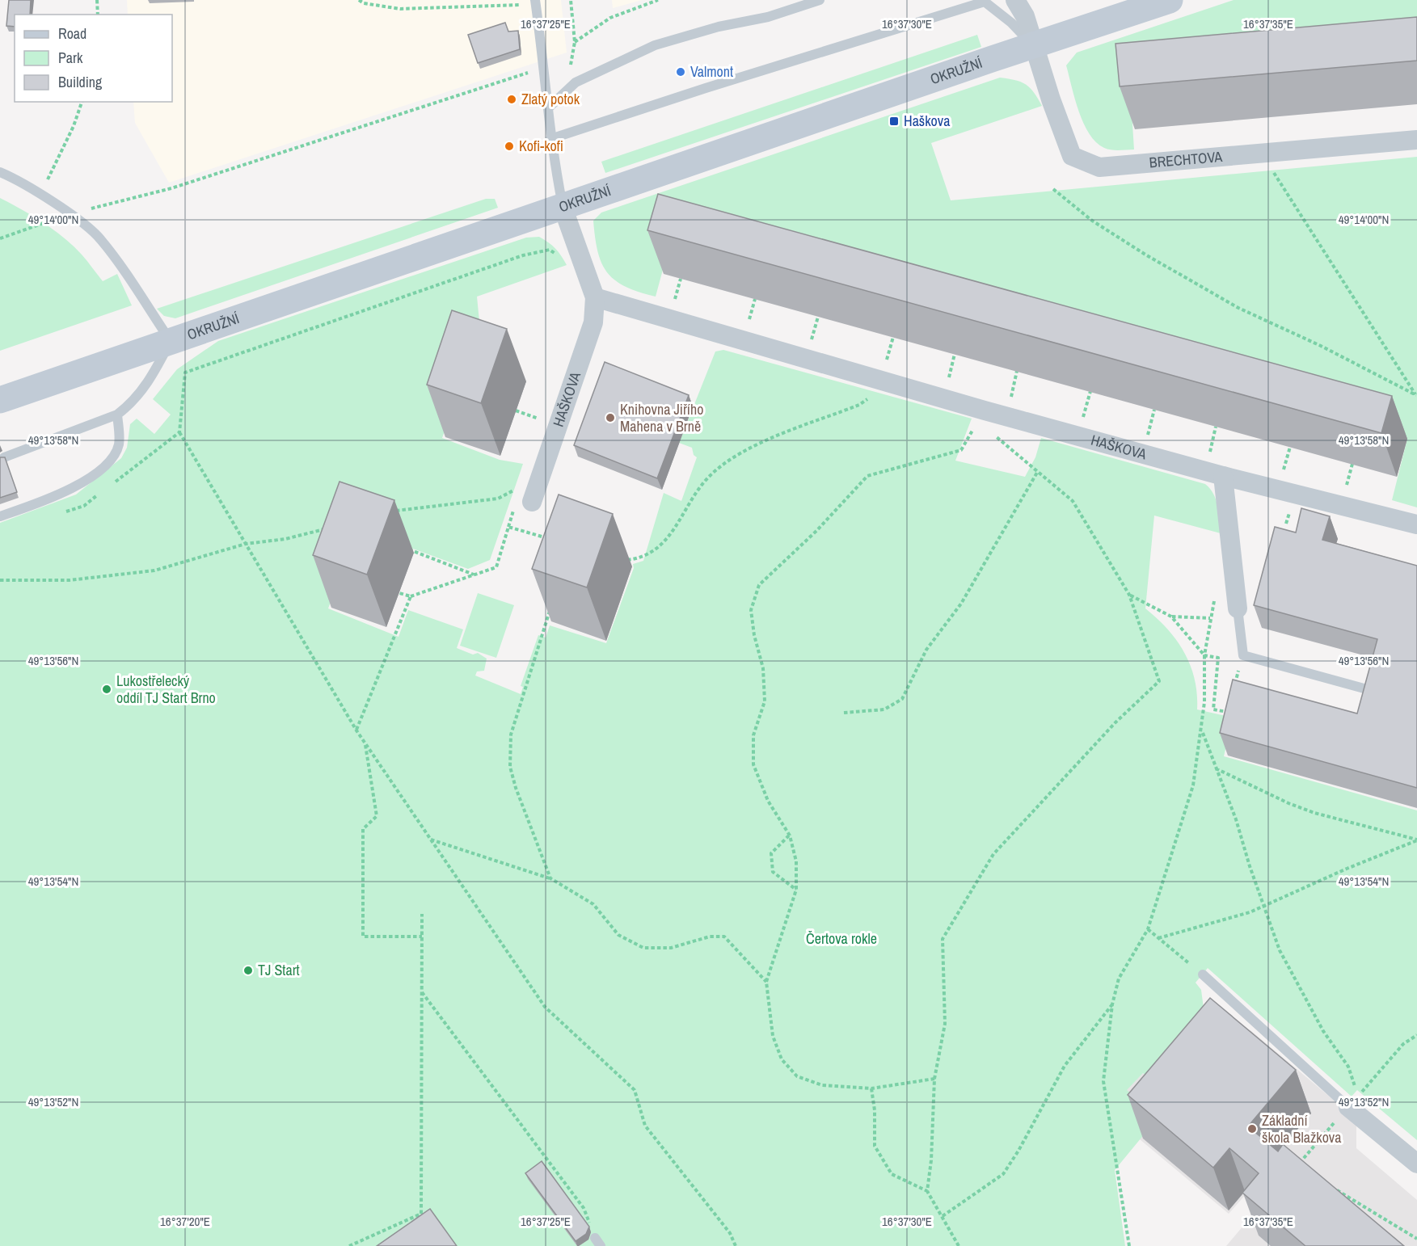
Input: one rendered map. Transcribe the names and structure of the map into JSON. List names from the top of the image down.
{
  "streets": {
    "street": ["OKRUŽNÍ", "BRECHTOVA", "HAŠKOVA"]
  },
  "crossings": [
    ["OKRUŽNÍ", "BRECHTOVA"],
    ["OKRUŽNÍ", "HAŠKOVA"]
  ],
  "parks": ["Čertova rokle"],
  "places": {
    "other": [
      "Valmont",
      "Zlatý potok",
      "Kofi-kofi",
      "Knihovna Jiřího Mahena v Brně",
      "Lukostřelecký oddíl TJ Start Brno",
      "TJ Start",
      "Základní škola Blažkova"
    ],
    "transit": ["Haškova"]
  },
  "legend": ["Road", "Park", "Building"],
  "coordinates": [
    "16°37'25\"E",
    "16°37'30\"E",
    "16°37'35\"E",
    "49°14'00\"N",
    "49°13'58\"N",
    "49°13'56\"N",
    "49°13'54\"N",
    "49°13'52\"N",
    "16°37'20\"E"
  ]
}
